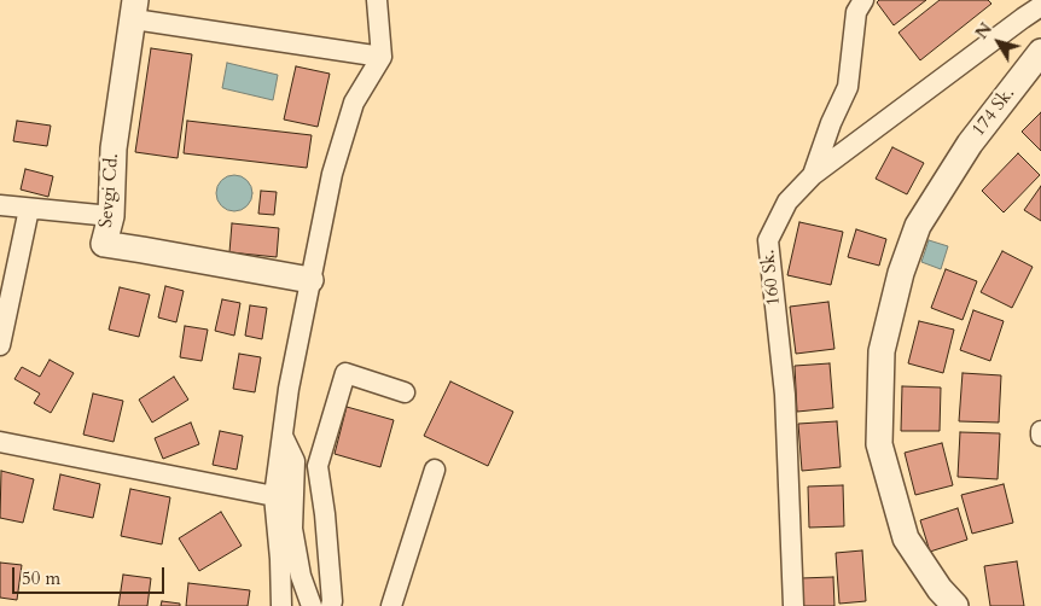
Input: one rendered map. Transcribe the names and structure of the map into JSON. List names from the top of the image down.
{
  "streets": {
    "street": ["174 Sk.", "Sevgi Cd.", "160 Sk."]
  },
  "scale_bar": "50 m",
  "north": "top left"
}
